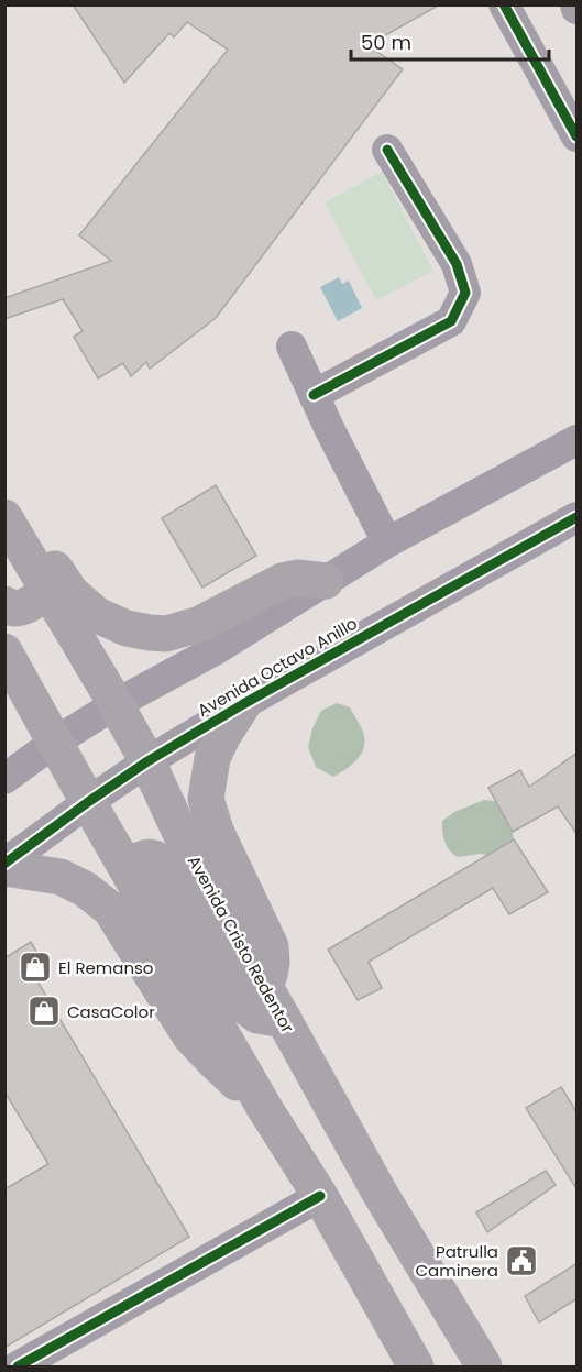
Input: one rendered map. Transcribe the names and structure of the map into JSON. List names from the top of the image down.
{
  "streets": {
    "highway": ["Avenida Cristo Redentor"],
    "street": ["Avenida Octavo Anillo"]
  },
  "crossings": [
    ["Avenida Octavo Anillo", "Avenida Cristo Redentor"]
  ],
  "places": {
    "shop": ["El Remanso", "CasaColor"],
    "public building": ["Patrulla Caminera"]
  },
  "scale_bar": "50 m"
}
